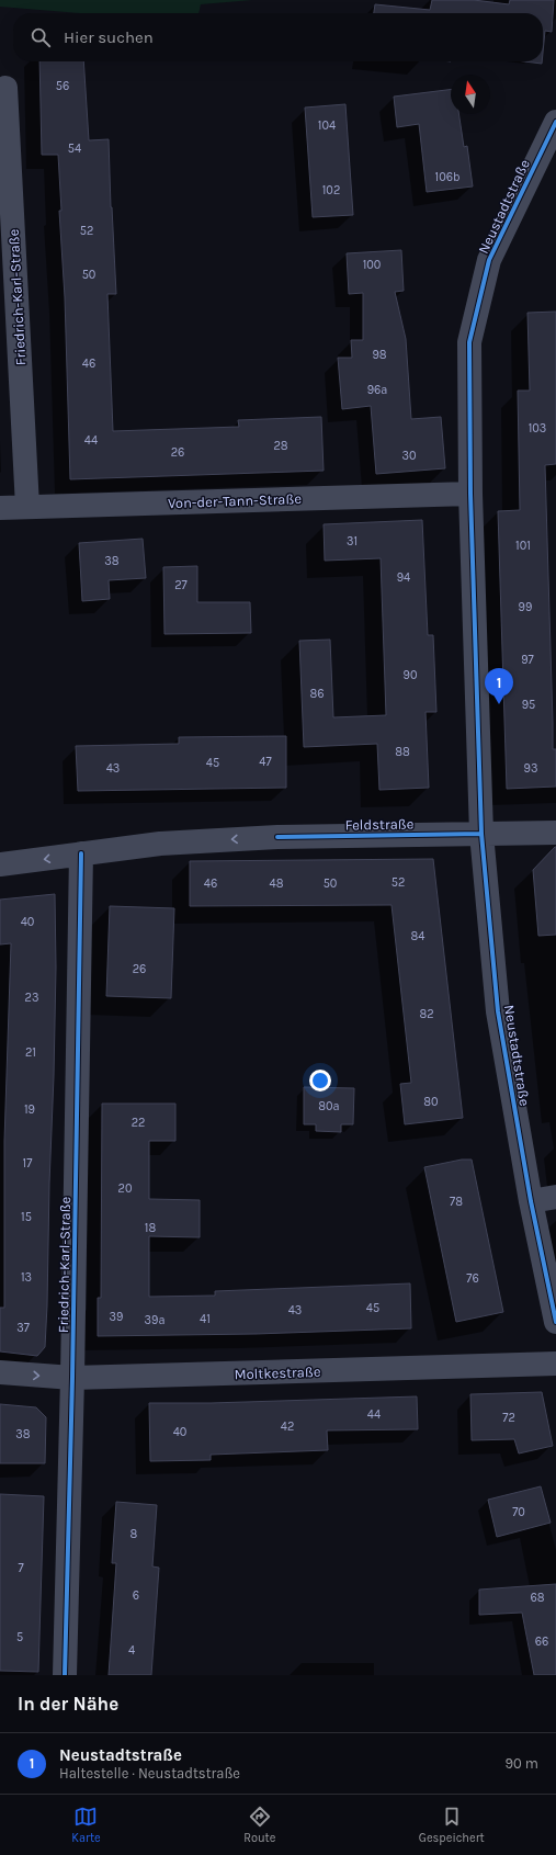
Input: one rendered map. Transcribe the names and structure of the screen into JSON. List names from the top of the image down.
{
  "streets": {
    "street": [
      "Neustadtstraße",
      "Friedrich-Karl-Straße",
      "Von-der-Tann-Straße",
      "Feldstraße",
      "Moltkestraße"
    ]
  },
  "crossings": [
    ["Neustadtstraße", "Von-der-Tann-Straße"],
    ["Neustadtstraße", "Feldstraße"],
    ["Friedrich-Karl-Straße", "Von-der-Tann-Straße"],
    ["Friedrich-Karl-Straße", "Feldstraße"],
    ["Friedrich-Karl-Straße", "Moltkestraße"]
  ],
  "one_way": ["Feldstraße"],
  "house_numbers": [
    "56",
    "104",
    "54",
    "106b",
    "102",
    "52",
    "100",
    "50",
    "98",
    "46",
    "96a",
    "103",
    "44",
    "28",
    "26",
    "30",
    "31",
    "101",
    "38",
    "94",
    "27",
    "99",
    "97",
    "90",
    "86",
    "95",
    "88",
    "47",
    "45",
    "43",
    "93",
    "52",
    "46",
    "48",
    "50",
    "40",
    "84",
    "26",
    "23",
    "82",
    "21",
    "80",
    "80a",
    "19",
    "22",
    "17",
    "20",
    "78",
    "15",
    "18",
    "13",
    "76",
    "45",
    "43",
    "39",
    "41",
    "39a",
    "37",
    "44",
    "72",
    "42",
    "40",
    "38",
    "70",
    "8",
    "7",
    "6",
    "68",
    "5",
    "66",
    "4"
  ],
  "north": "top",
  "page": {
    "search": "Hier suchen",
    "pins": "1",
    "heading": "In der Nähe",
    "list": [
      {
        "mark": "1",
        "name": "Neustadtstraße",
        "note": "Haltestelle · Neustadtstraße",
        "value": "90 m"
      }
    ],
    "nav": ["Karte", "Route", "Gespeichert"]
  }
}
